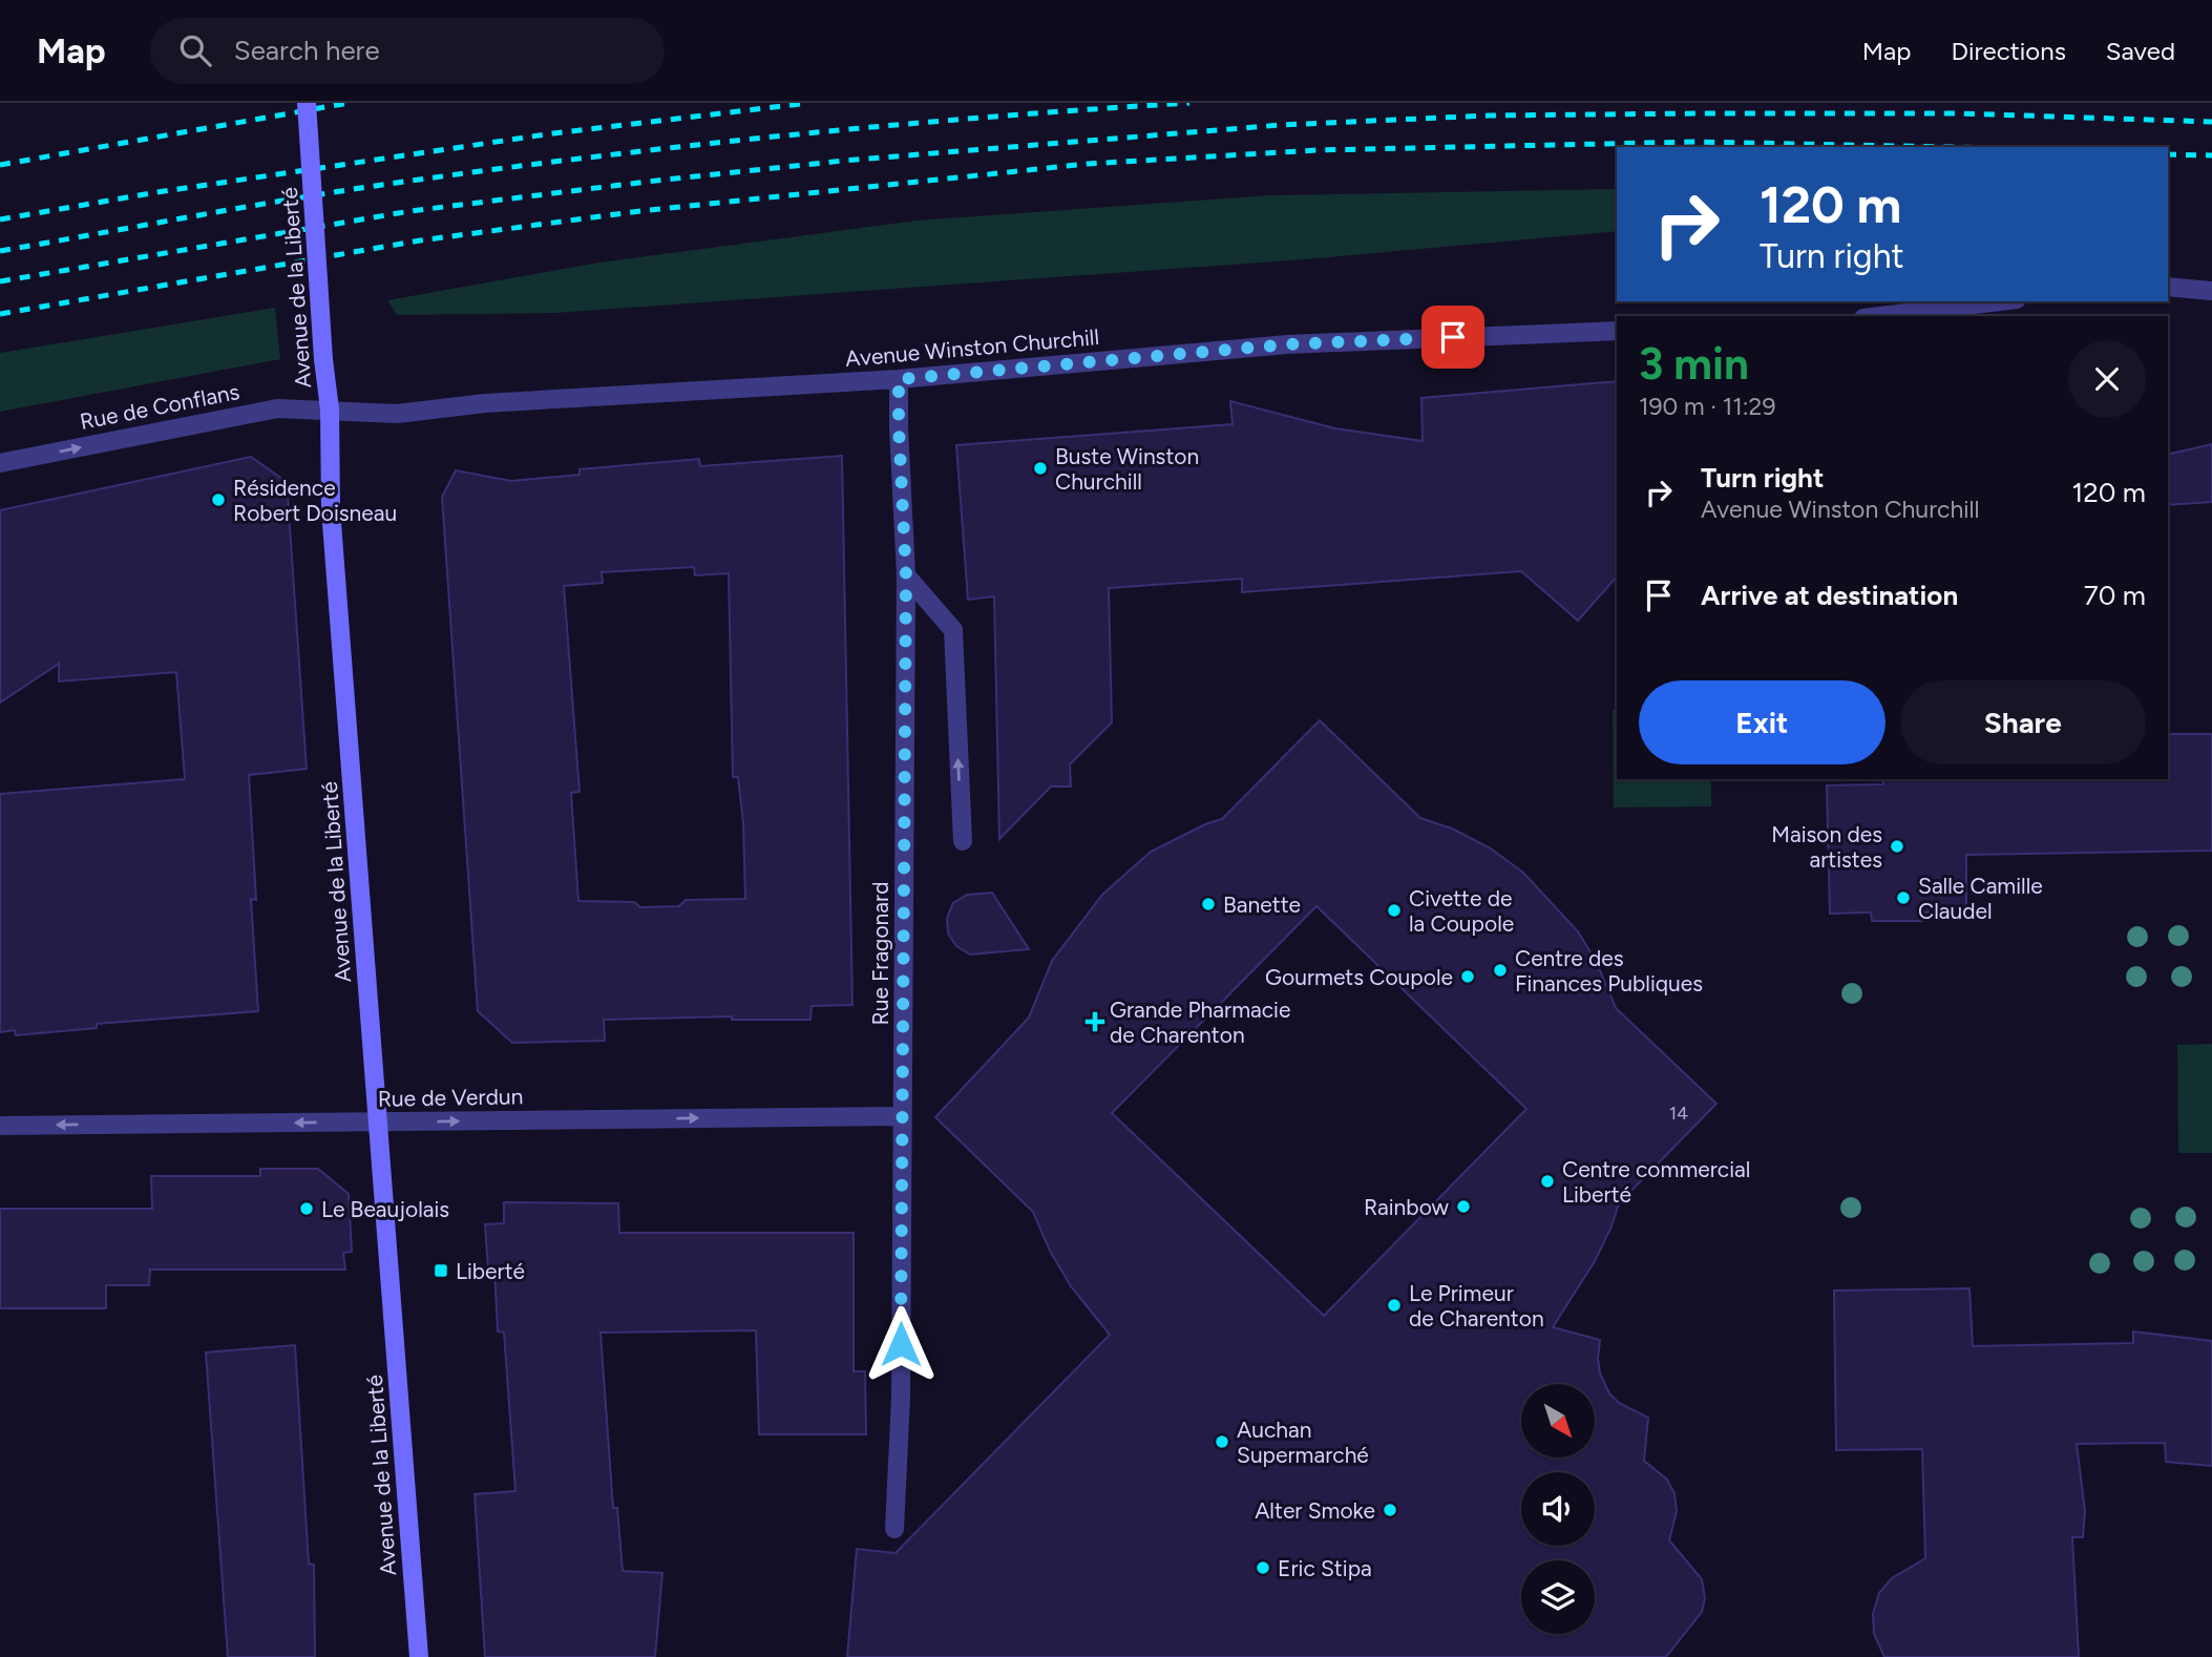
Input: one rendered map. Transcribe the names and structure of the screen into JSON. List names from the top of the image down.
{
  "streets": {
    "main road": ["Avenue de la Liberté"],
    "street": [
      "Avenue Winston Churchill",
      "Rue de Conflans",
      "Rue Fragonard",
      "Rue de Verdun"
    ]
  },
  "crossings": [
    ["Avenue de la Liberté", "Avenue Winston Churchill"],
    ["Avenue de la Liberté", "Rue de Conflans"],
    ["Avenue de la Liberté", "Rue de Verdun"],
    ["Avenue Winston Churchill", "Rue de Conflans"],
    ["Avenue Winston Churchill", "Rue Fragonard"],
    ["Rue Fragonard", "Rue de Verdun"]
  ],
  "one_way": ["Rue de Conflans"],
  "places": {
    "other": [
      "Buste Winston Churchill",
      "Résidence Robert Doisneau",
      "Maison des artistes",
      "Salle Camille Claudel",
      "Banette",
      "Civette de la Coupole",
      "Centre des Finances Publiques",
      "Gourmets Coupole",
      "Centre commercial Liberté",
      "Rainbow",
      "Le Beaujolais",
      "Le Primeur de Charenton",
      "Auchan Supermarché",
      "Alter Smoke",
      "Eric Stipa"
    ],
    "health": ["Grande Pharmacie de Charenton"],
    "transit": ["Liberté"]
  },
  "house_numbers": ["14"],
  "north": "bottom right",
  "page": {
    "header": "Map",
    "search": "Search here",
    "nav": ["Map", "Directions", "Saved"],
    "turn": ["120 m", "Turn right"],
    "heading": ["3 min", "190 m · 11:29"],
    "list": [
      {
        "name": "Turn right",
        "note": "Avenue Winston Churchill",
        "value": "120 m"
      },
      {
        "name": "Arrive at destination",
        "value": "70 m"
      }
    ],
    "buttons": ["Exit", "Share"]
  }
}
